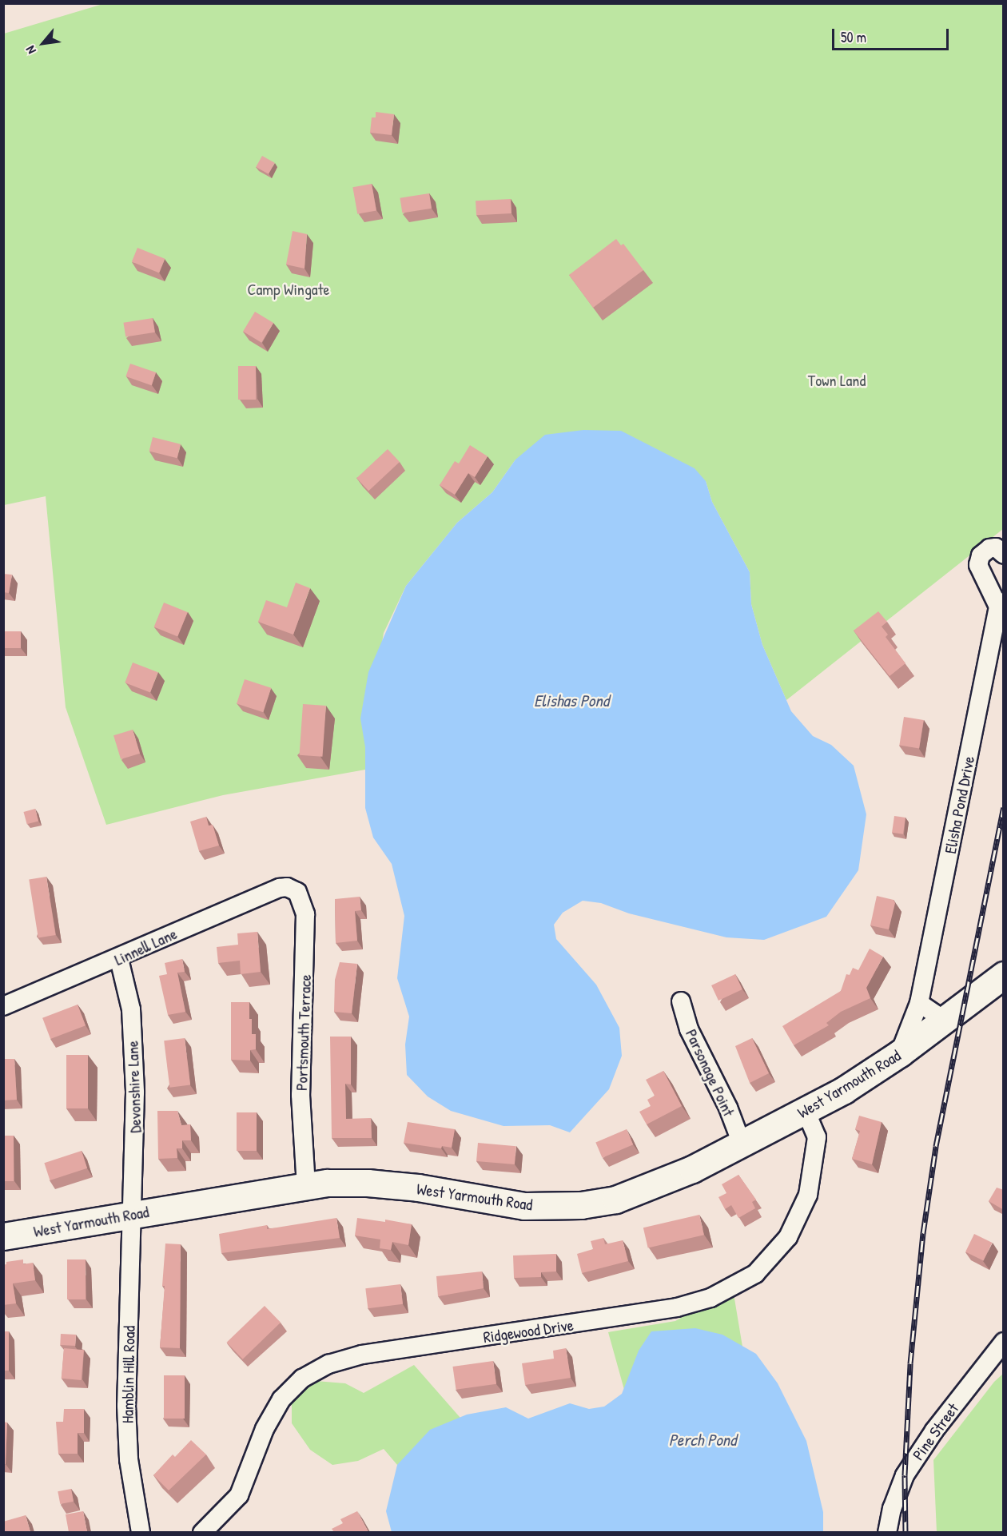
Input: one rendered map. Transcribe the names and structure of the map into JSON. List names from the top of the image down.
{
  "streets": {
    "main road": ["West Yarmouth Road"],
    "street": [
      "Elisha Pond Drive",
      "Linnell Lane",
      "Portsmouth Terrace",
      "Parsonage Point",
      "Devonshire Lane",
      "Ridgewood Drive",
      "Hamblin Hill Road",
      "Pine Street"
    ]
  },
  "crossings": [
    ["Elisha Pond Drive", "West Yarmouth Road"],
    ["Linnell Lane", "Portsmouth Terrace"],
    ["Linnell Lane", "Devonshire Lane"],
    ["Portsmouth Terrace", "West Yarmouth Road"],
    ["Parsonage Point", "West Yarmouth Road"],
    ["West Yarmouth Road", "Devonshire Lane"],
    ["West Yarmouth Road", "Ridgewood Drive"],
    ["West Yarmouth Road", "Hamblin Hill Road"],
    ["Devonshire Lane", "Hamblin Hill Road"]
  ],
  "water": ["Elishas Pond", "Perch Pond"],
  "parks": ["Camp Wingate", "Town Land"],
  "scale_bar": "50 m",
  "north": "bottom left"
}
